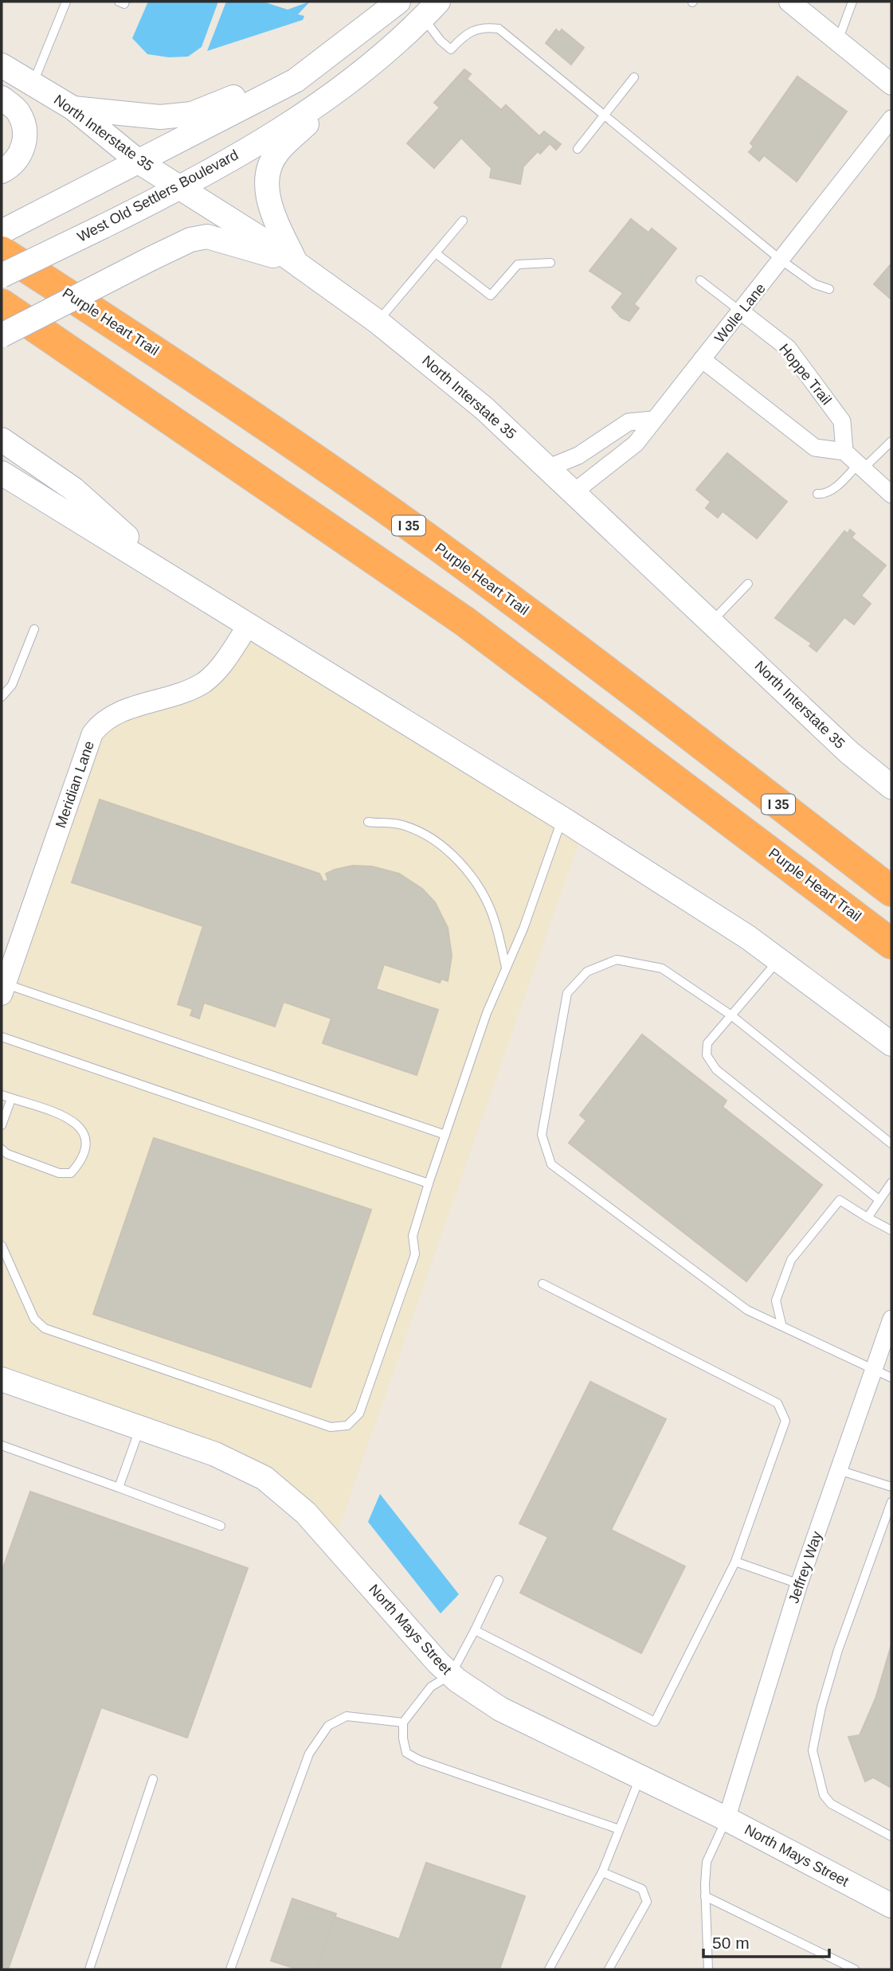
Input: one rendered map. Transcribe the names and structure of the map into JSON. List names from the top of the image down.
{
  "streets": {
    "highway": ["Purple Heart Trail", "I 35"],
    "main road": ["North Interstate 35", "West Old Settlers Boulevard", "North Mays Street"],
    "street": [
      "Wolle Lane",
      "Hoppe Trail",
      "Meridian Lane",
      "Jeffrey Way"
    ]
  },
  "crossings": [
    ["North Interstate 35", "West Old Settlers Boulevard"],
    ["North Interstate 35", "Wolle Lane"],
    ["Wolle Lane", "Hoppe Trail"],
    ["Jeffrey Way", "North Mays Street"]
  ],
  "scale_bar": "50 m"
}
